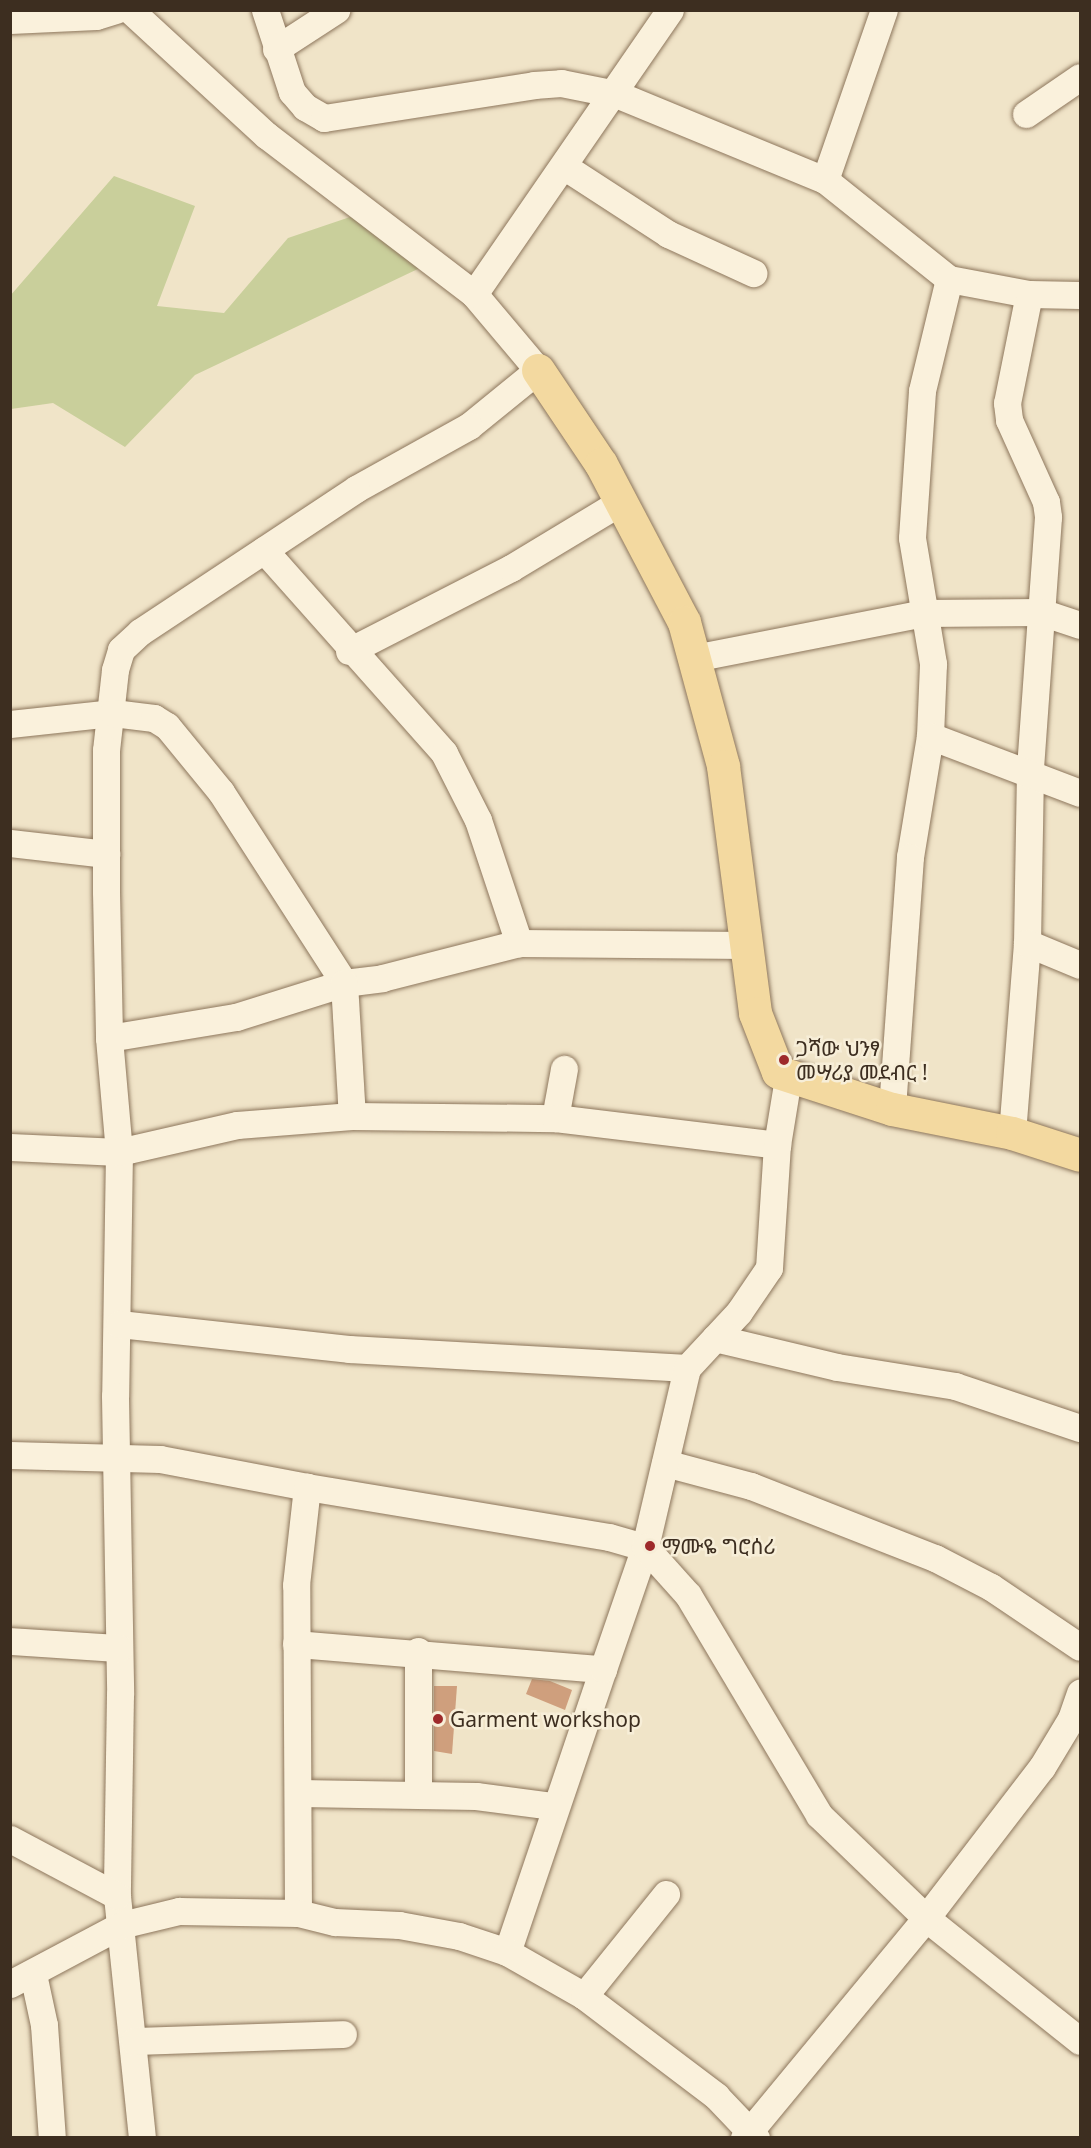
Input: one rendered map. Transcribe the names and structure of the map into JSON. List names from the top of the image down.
{
  "places": ["ጋሻው ህንፃ መሣሪያ መደብር !", "ማሙዬ ግሮሰሪ", "Garment workshop"]
}
